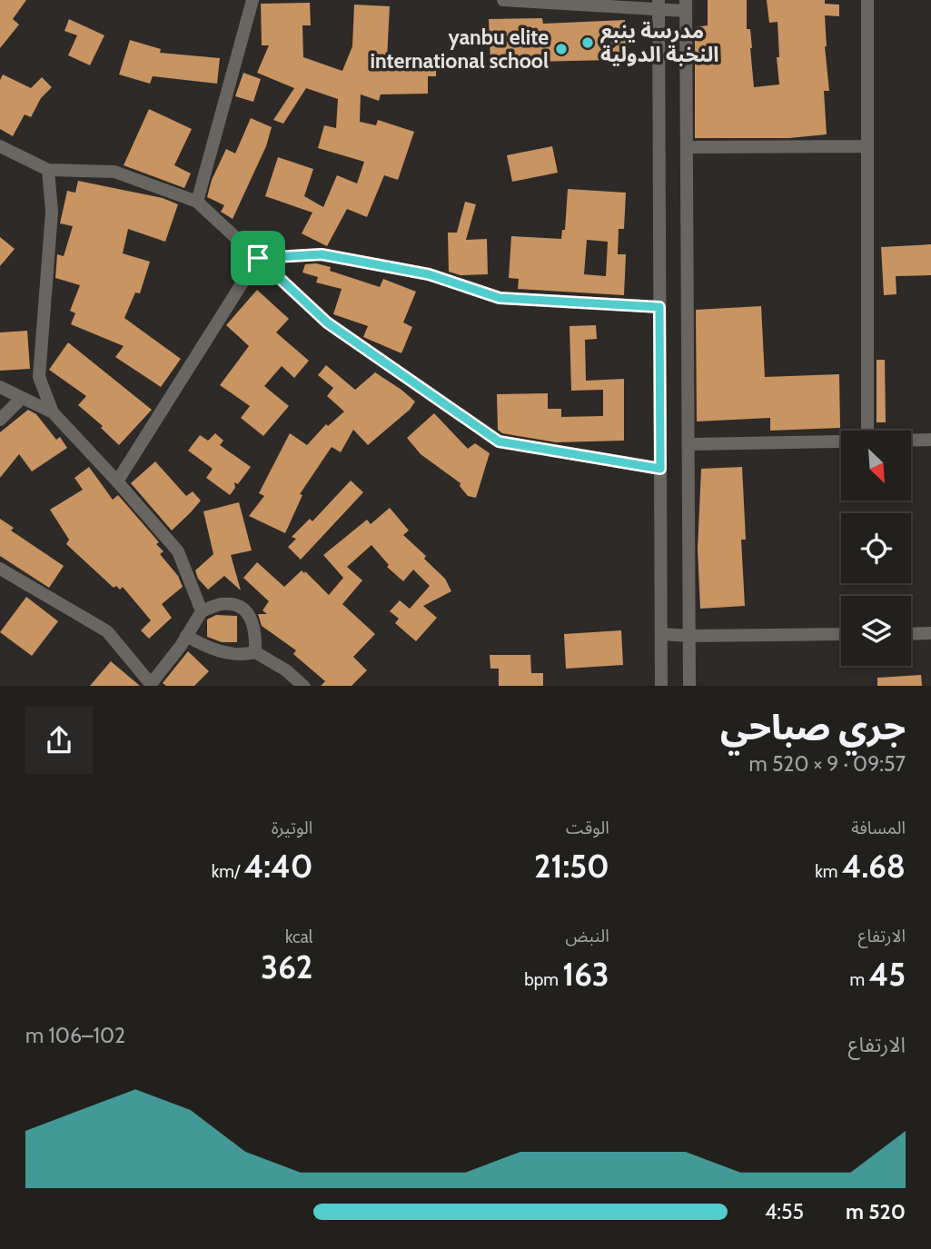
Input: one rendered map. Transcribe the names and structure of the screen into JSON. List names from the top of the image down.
{
  "places": ["مدرسة ينبع النخبة الدولية", "yanbu elite international school"],
  "north": "bottom right",
  "page": {
    "heading": ["جري صباحي", "09:57 · 9 × 520 m"],
    "stats": [
      ["المسافة", "4.68 km"],
      ["الوقت", "21:50"],
      ["الوتيرة", "4:40 /km"],
      ["الارتفاع", "45 m"],
      ["النبض", "163 bpm"],
      ["kcal", "362"]
    ],
    "chart": ["الارتفاع", "102–106 m"],
    "list": [
      {
        "name": "520 m",
        "note": "4:55"
      }
    ]
  }
}
